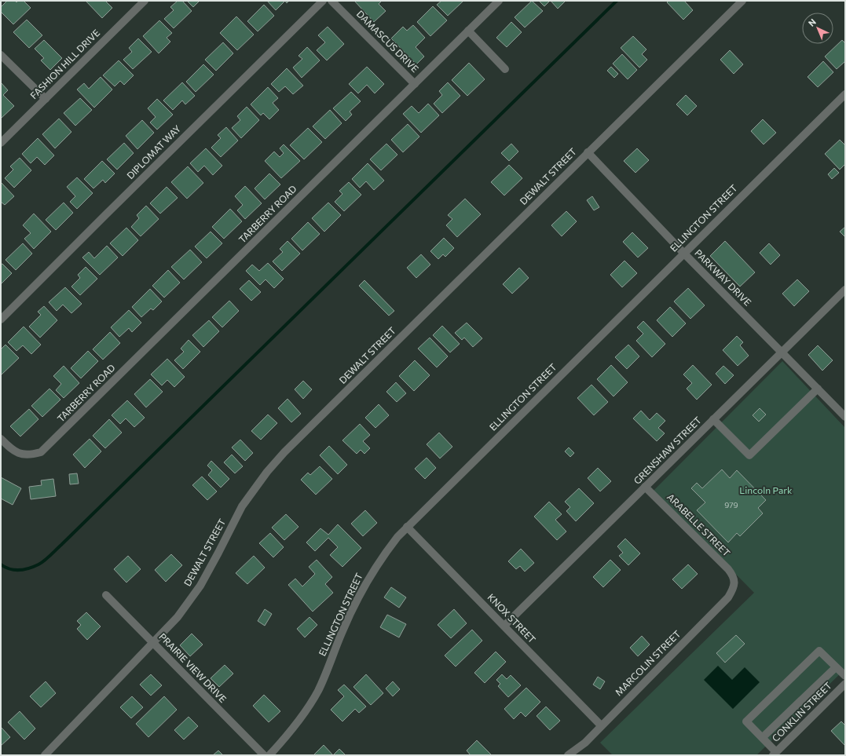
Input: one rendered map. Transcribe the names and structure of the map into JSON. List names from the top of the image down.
{
  "streets": {
    "street": [
      "DAMASCUS DRIVE",
      "FASHION HILL DRIVE",
      "DIPLOMAT WAY",
      "DEWALT STREET",
      "TARBERRY ROAD",
      "ELLINGTON STREET",
      "PARKWAY DRIVE",
      "GRENSHAW STREET",
      "ARABELLE STREET",
      "KNOX STREET",
      "MARCOLIN STREET",
      "PRAIRIE VIEW DRIVE",
      "CONKLIN STREET"
    ]
  },
  "crossings": [
    ["DAMASCUS DRIVE", "TARBERRY ROAD"],
    ["DEWALT STREET", "PARKWAY DRIVE"],
    ["DEWALT STREET", "PRAIRIE VIEW DRIVE"],
    ["ELLINGTON STREET", "PARKWAY DRIVE"],
    ["ELLINGTON STREET", "KNOX STREET"],
    ["PARKWAY DRIVE", "GRENSHAW STREET"],
    ["GRENSHAW STREET", "ARABELLE STREET"],
    ["GRENSHAW STREET", "KNOX STREET"],
    ["ARABELLE STREET", "MARCOLIN STREET"],
    ["KNOX STREET", "MARCOLIN STREET"]
  ],
  "parks": ["Lincoln Park"],
  "house_numbers": ["979"],
  "north": "top left"
}
